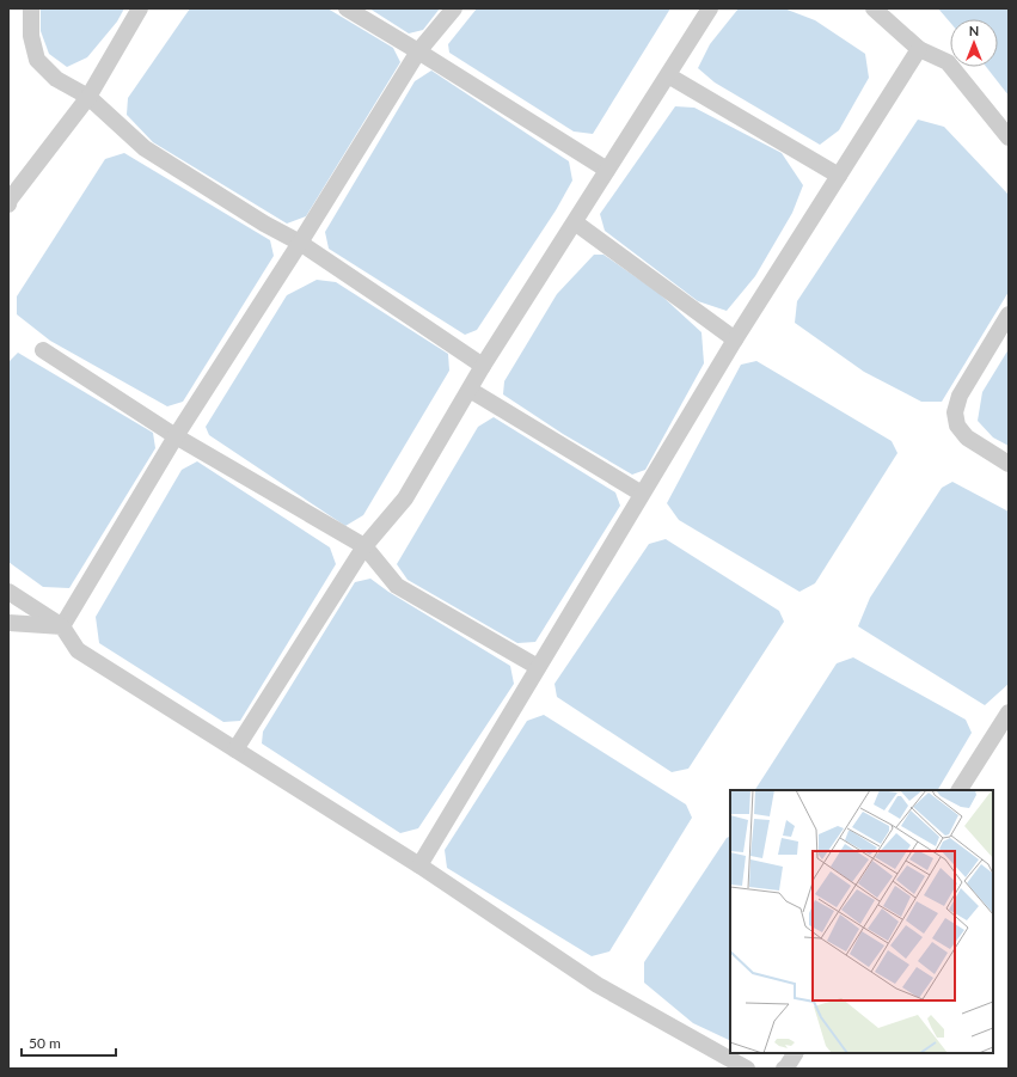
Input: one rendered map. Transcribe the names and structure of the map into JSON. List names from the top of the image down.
{
  "scale_bar": "50 m",
  "north": "top"
}
